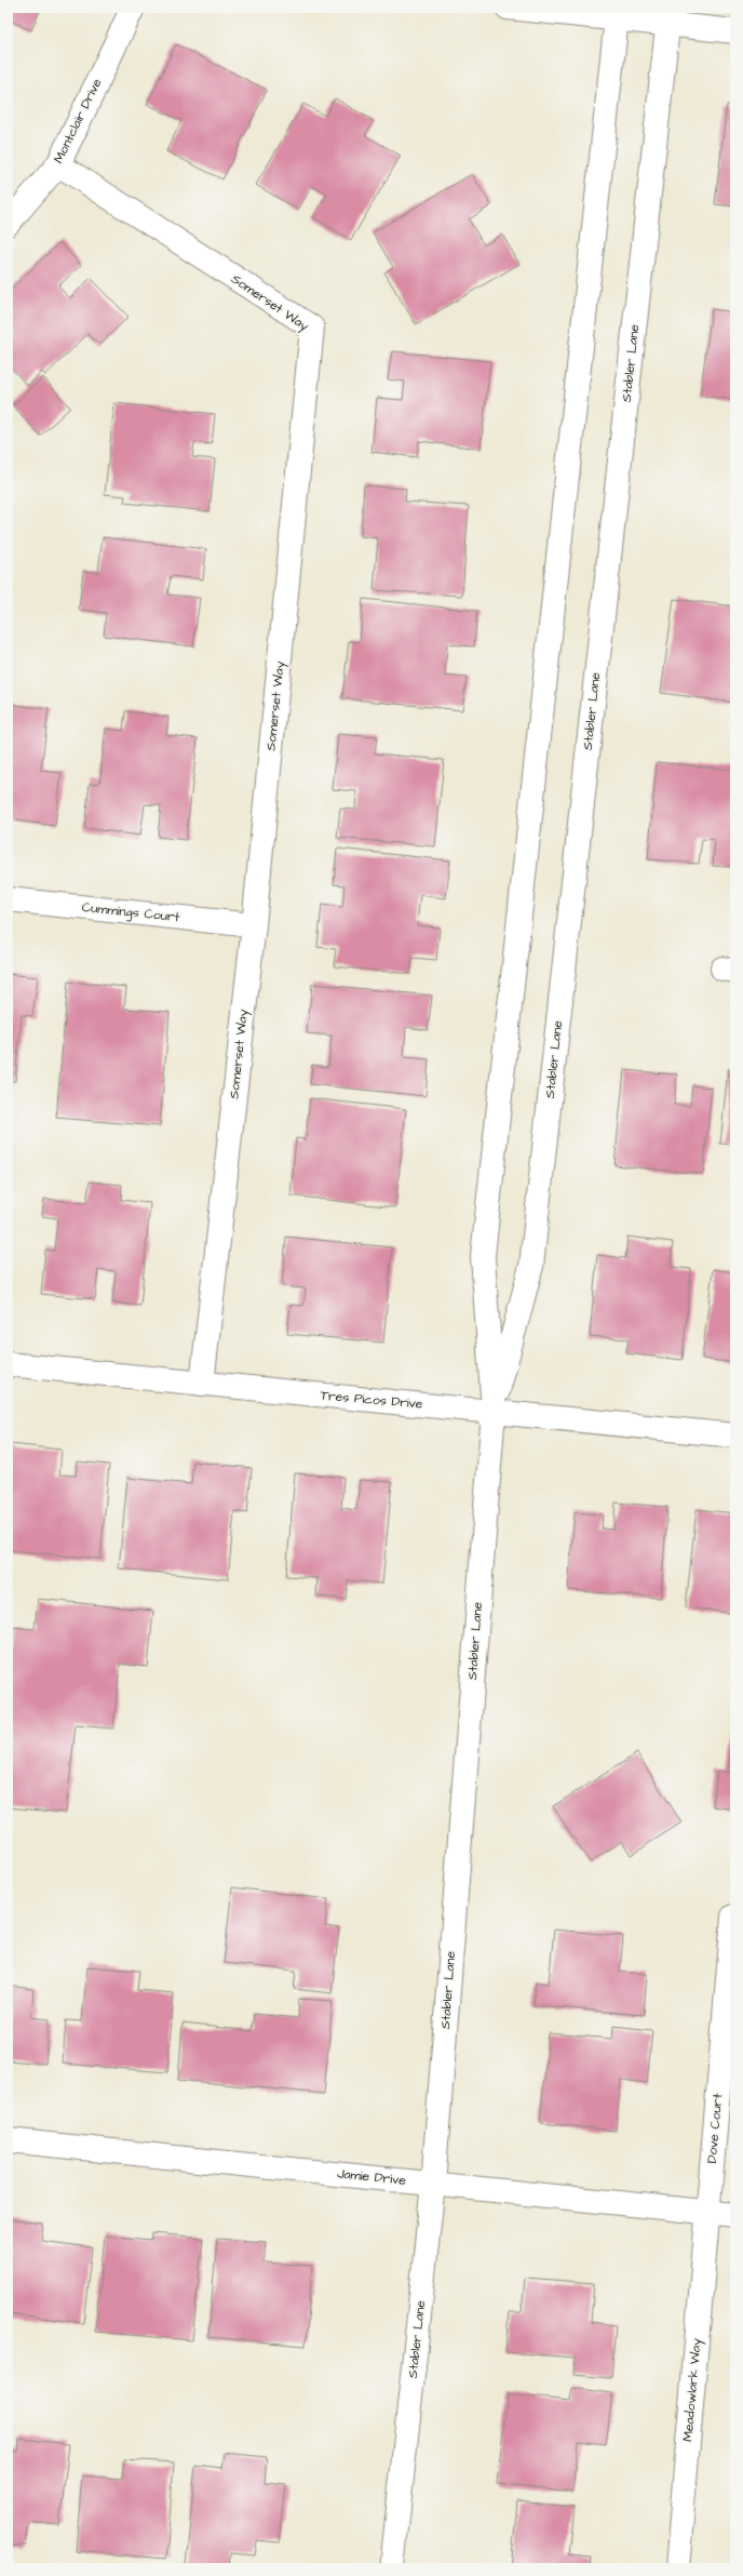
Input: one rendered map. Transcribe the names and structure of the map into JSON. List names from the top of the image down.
{
  "streets": {
    "street": [
      "Montclair Drive",
      "Somerset Way",
      "Stabler Lane",
      "Cummings Court",
      "Tres Picos Drive",
      "Dove Court",
      "Jamie Drive",
      "Meadowlark Way"
    ]
  },
  "crossings": [
    ["Montclair Drive", "Somerset Way"],
    ["Somerset Way", "Cummings Court"],
    ["Somerset Way", "Tres Picos Drive"],
    ["Stabler Lane", "Tres Picos Drive"],
    ["Stabler Lane", "Jamie Drive"],
    ["Dove Court", "Jamie Drive"],
    ["Dove Court", "Meadowlark Way"],
    ["Jamie Drive", "Meadowlark Way"]
  ]
}
